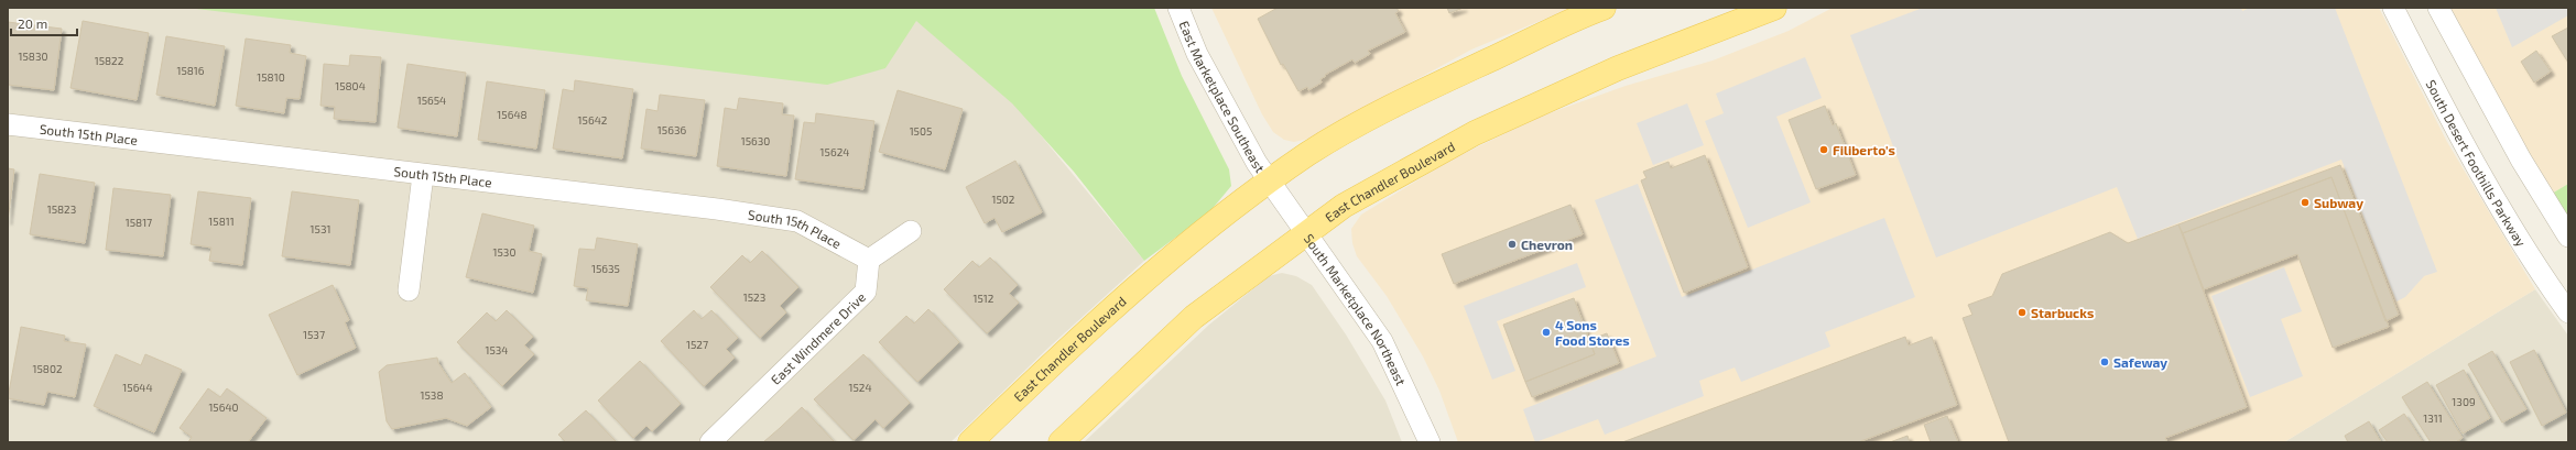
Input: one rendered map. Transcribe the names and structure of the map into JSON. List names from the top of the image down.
{
  "streets": {
    "main road": ["East Chandler Boulevard"],
    "street": [
      "East Marketplace Southeast",
      "South 15th Place",
      "South Desert Foothills Parkway",
      "South Marketplace Northeast",
      "East Windmere Drive"
    ]
  },
  "crossings": [
    ["East Marketplace Southeast", "East Chandler Boulevard"],
    ["East Marketplace Southeast", "South Marketplace Northeast"],
    ["South 15th Place", "East Windmere Drive"],
    ["East Chandler Boulevard", "South Marketplace Northeast"]
  ],
  "places": [
    "Filiberto's",
    "Subway",
    "Chevron",
    "Starbucks",
    "4 Sons Food Stores",
    "Safeway"
  ],
  "house_numbers": [
    "15830",
    "15822",
    "15816",
    "15810",
    "15804",
    "15654",
    "15648",
    "15642",
    "15636",
    "1505",
    "15630",
    "15624",
    "1502",
    "15823",
    "15811",
    "15817",
    "1531",
    "1530",
    "15635",
    "1523",
    "1512",
    "1537",
    "1527",
    "1534",
    "15802",
    "15644",
    "1524",
    "1538",
    "1309",
    "15640",
    "1311"
  ],
  "scale_bar": "20 m"
}
